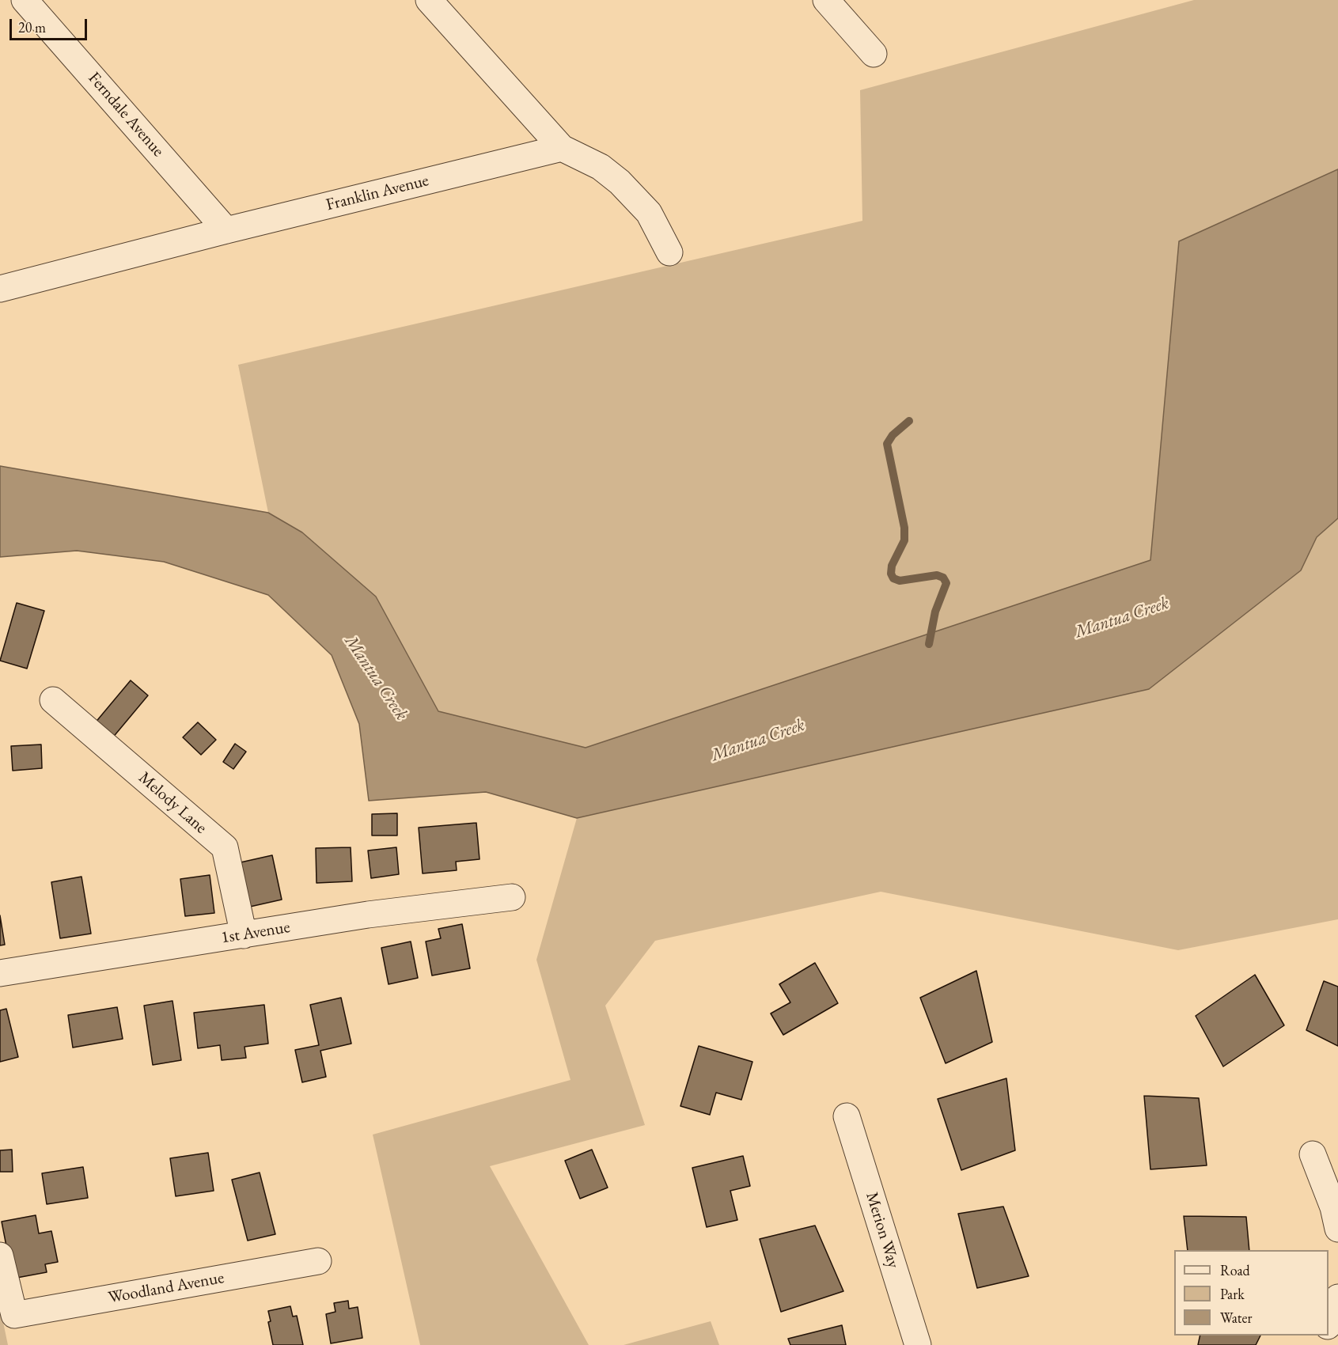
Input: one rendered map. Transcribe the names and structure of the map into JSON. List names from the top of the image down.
{
  "streets": {
    "street": [
      "Ferndale Avenue",
      "Franklin Avenue",
      "Melody Lane",
      "1st Avenue",
      "Merion Way",
      "Woodland Avenue"
    ]
  },
  "crossings": [
    ["Ferndale Avenue", "Franklin Avenue"],
    ["Melody Lane", "1st Avenue"]
  ],
  "water": ["Mantua Creek"],
  "legend": ["Road", "Park", "Water"],
  "scale_bar": "20 m"
}
